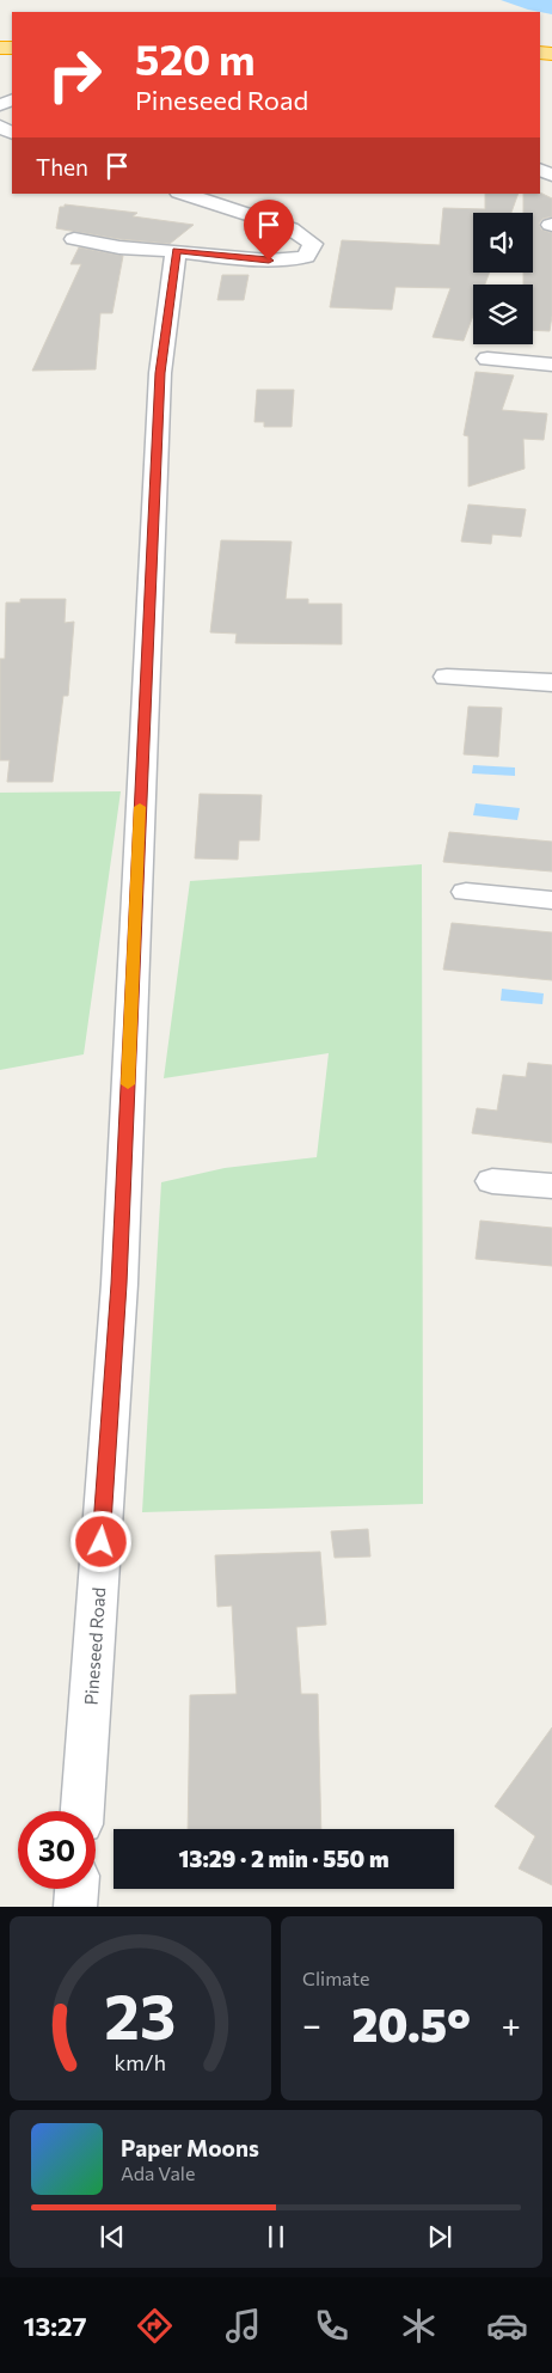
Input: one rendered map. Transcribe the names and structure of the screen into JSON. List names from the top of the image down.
{
  "streets": {
    "street": ["Pineseed Road"]
  },
  "page": {
    "turn": ["520 m", "Pineseed Road"],
    "then": "Then",
    "limit": "30",
    "trip": "13:29 · 2 min · 550 m",
    "tile": "Climate",
    "heat": ["−", "20.5°", "+"],
    "song": ["Paper Moons", "Ada Vale"],
    "tabs": "13:27",
    "gauge": ["23", "km/h"]
  }
}
